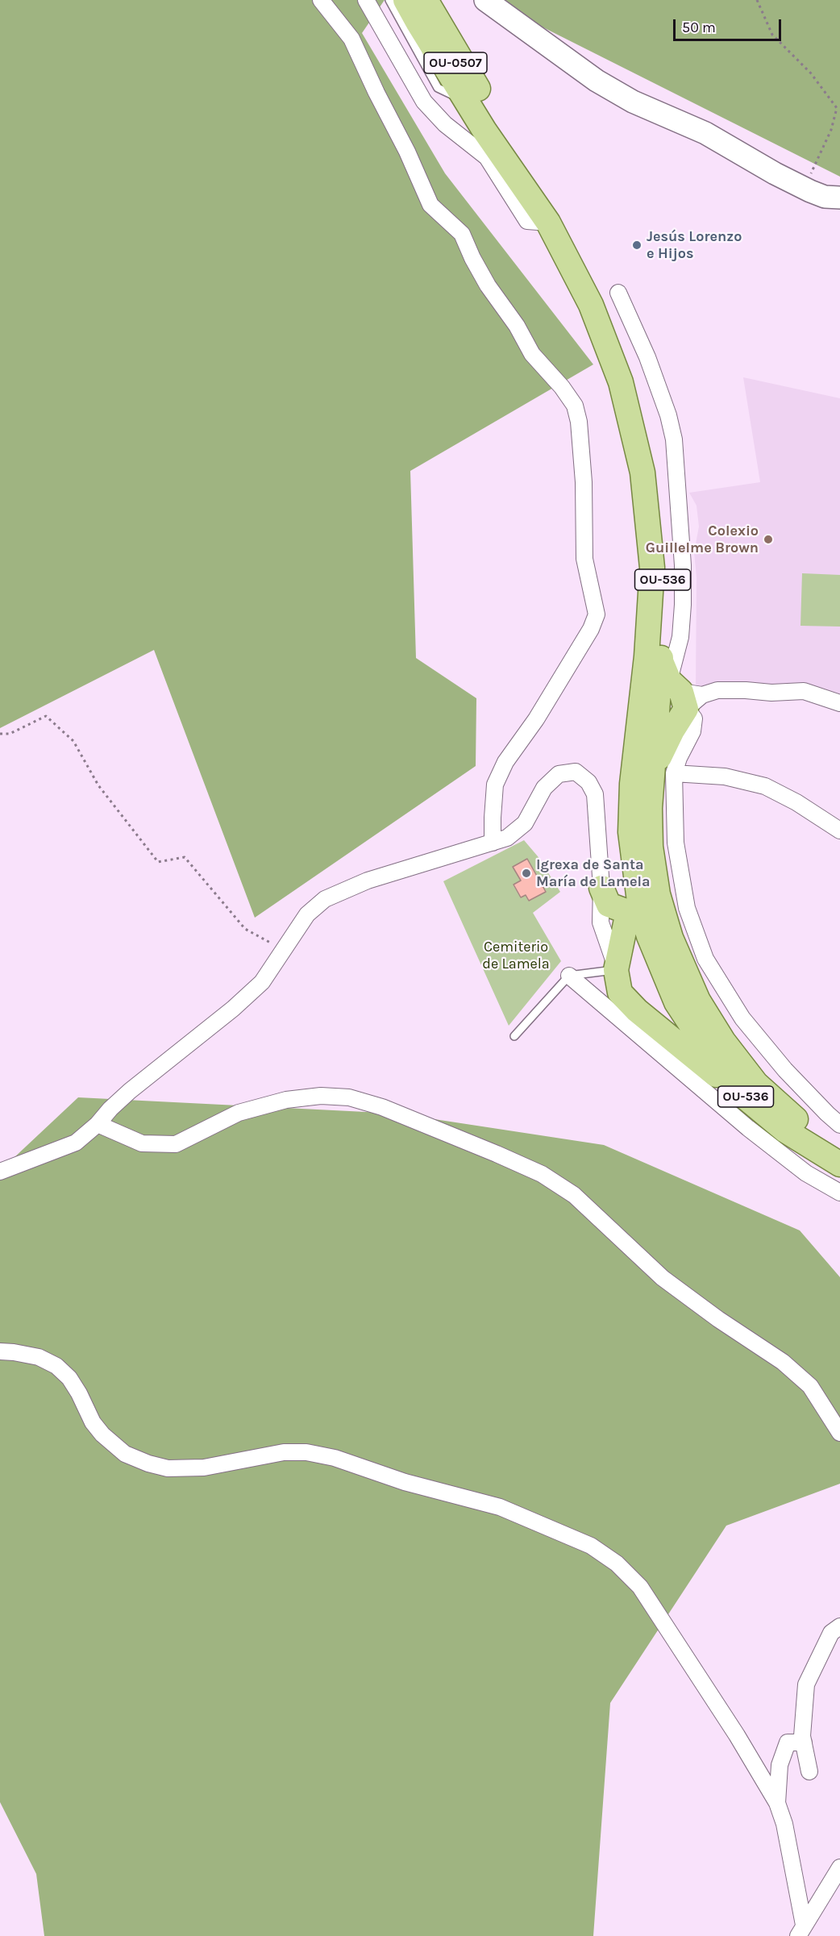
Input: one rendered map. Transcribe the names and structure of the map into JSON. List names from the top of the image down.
{
  "streets": {
    "main road": ["OU-0507", "OU-536"]
  },
  "crossings": [
    ["OU-0507", "OU-536"]
  ],
  "parks": ["Cemiterio de Lamela"],
  "places": ["Jesús Lorenzo e Hijos", "Colexio Guillelme Brown", "Igrexa de Santa María de Lamela"],
  "scale_bar": "50 m"
}
